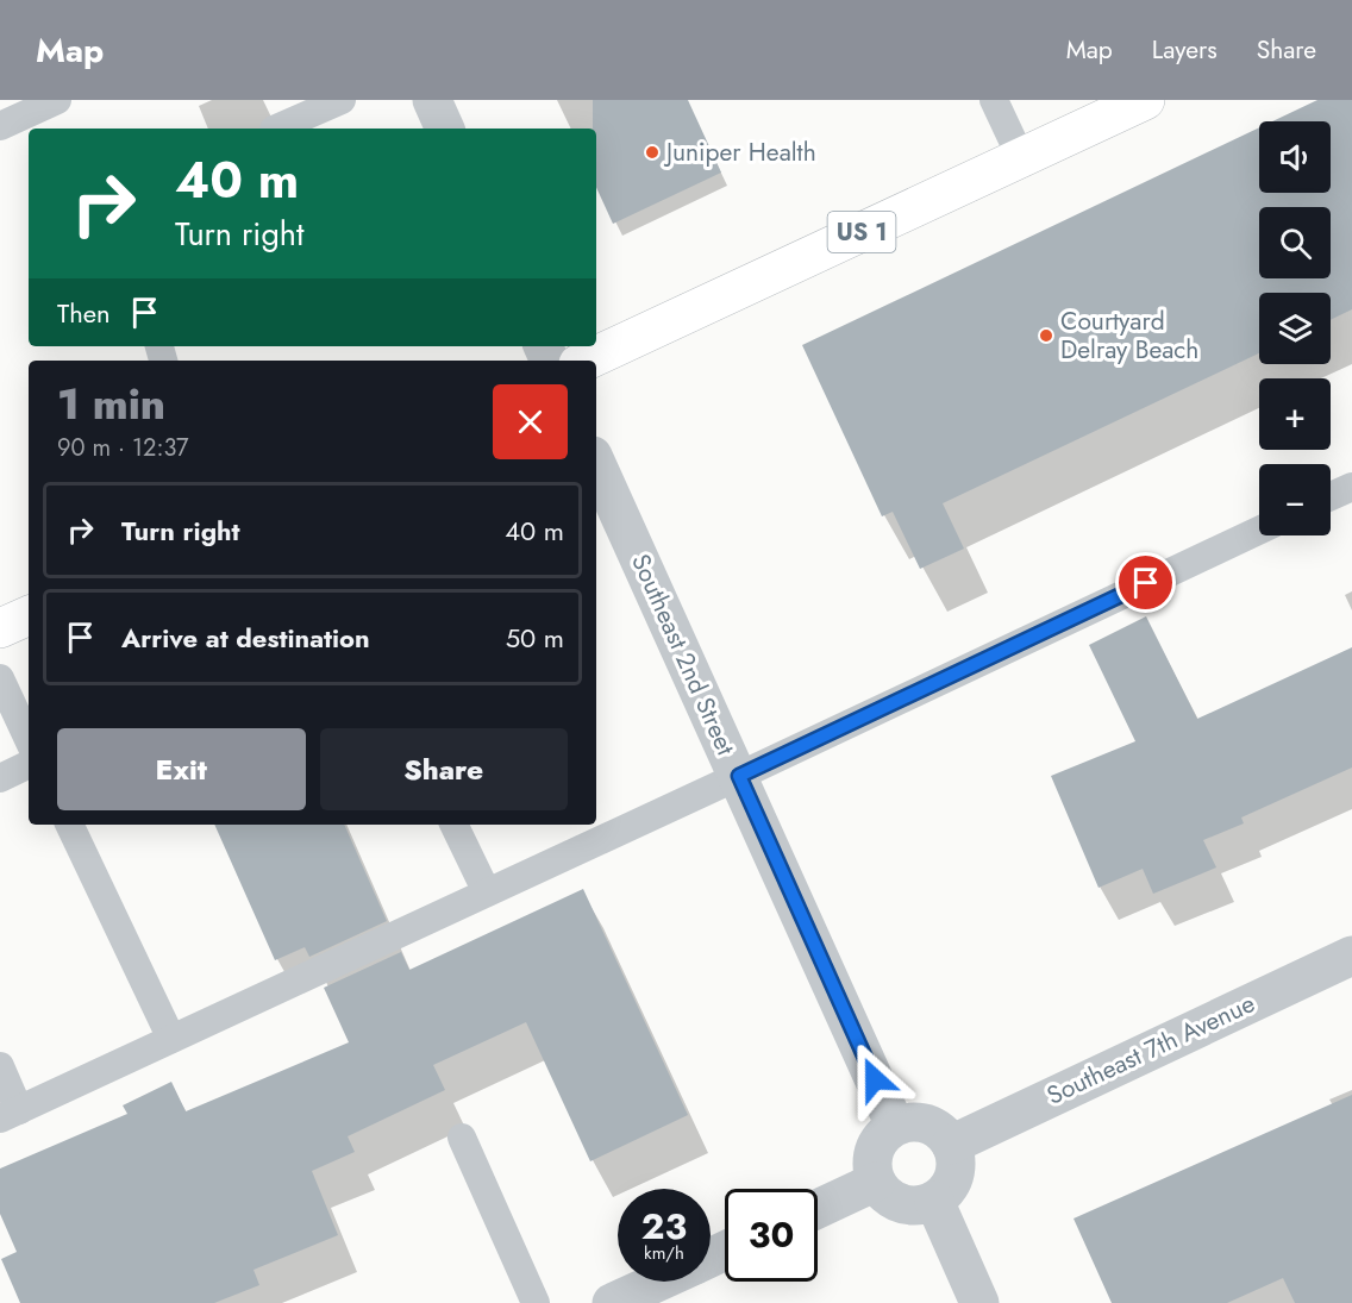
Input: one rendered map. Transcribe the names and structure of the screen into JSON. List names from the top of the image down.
{
  "streets": {
    "main road": ["US 1"],
    "street": ["Southeast 2nd Street", "Southeast 7th Avenue"]
  },
  "crossings": [
    ["Southeast 2nd Street", "Southeast 7th Avenue"]
  ],
  "places": ["Juniper Health", "Courtyard Delray Beach"],
  "page": {
    "header": "Map",
    "nav": ["Map", "Layers", "Share"],
    "map_buttons": ["+", "−"],
    "turn": ["40 m", "Turn right"],
    "then": "Then",
    "heading": ["1 min", "90 m · 12:37"],
    "list": [
      {
        "name": "Turn right",
        "value": "40 m"
      },
      {
        "name": "Arrive at destination",
        "value": "50 m"
      }
    ],
    "buttons": ["Exit", "Share"],
    "speed": "23 km/h",
    "limit": "30"
  }
}
